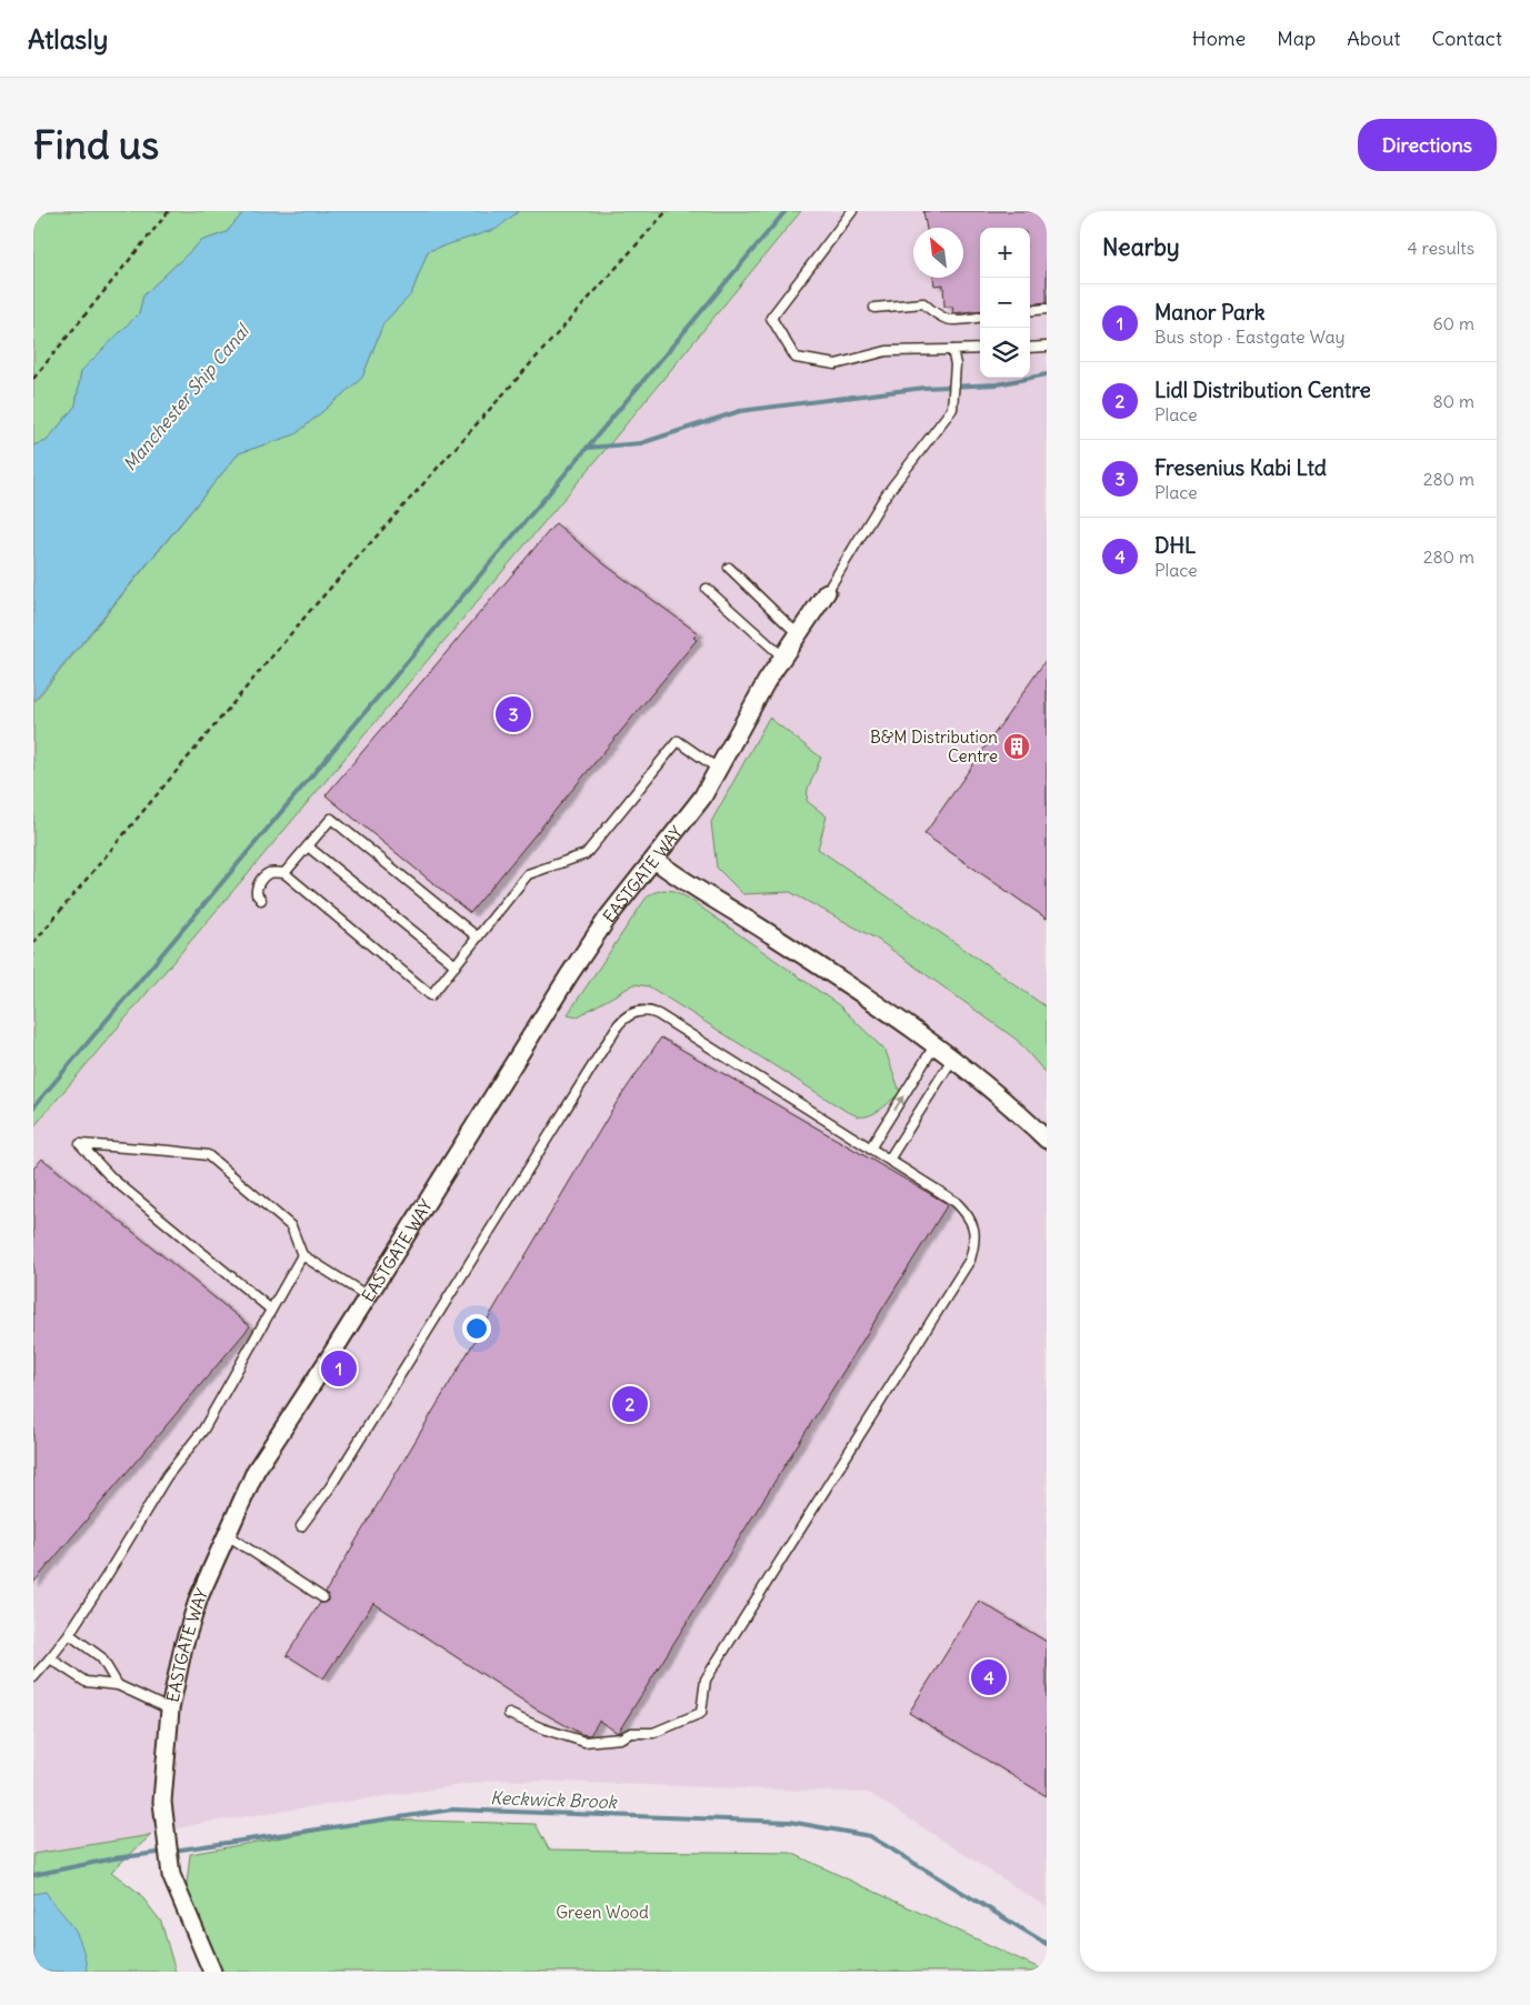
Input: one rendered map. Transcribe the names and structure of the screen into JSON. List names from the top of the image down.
{
  "streets": {
    "street": ["EASTGATE WAY"]
  },
  "water": ["Manchester Ship Canal", "Keckwick Brook"],
  "parks": ["Green Wood"],
  "places": {
    "building": ["B&M Distribution Centre"]
  },
  "north": "top left",
  "page": {
    "header": "Atlasly",
    "nav": [
      "Home",
      "Map",
      "About",
      "Contact"
    ],
    "buttons": "Directions",
    "title": "Find us",
    "heading": ["Nearby", "4 results"],
    "map_buttons": ["+", "−"],
    "list": [
      {
        "mark": "1",
        "name": "Manor Park",
        "note": "Bus stop · Eastgate Way",
        "value": "60 m"
      },
      {
        "mark": "2",
        "name": "Lidl Distribution Centre",
        "note": "Place",
        "value": "80 m"
      },
      {
        "mark": "3",
        "name": "Fresenius Kabi Ltd",
        "note": "Place",
        "value": "280 m"
      },
      {
        "mark": "4",
        "name": "DHL",
        "note": "Place",
        "value": "280 m"
      }
    ],
    "pins": [
      "3",
      "1",
      "2",
      "4"
    ]
  }
}
